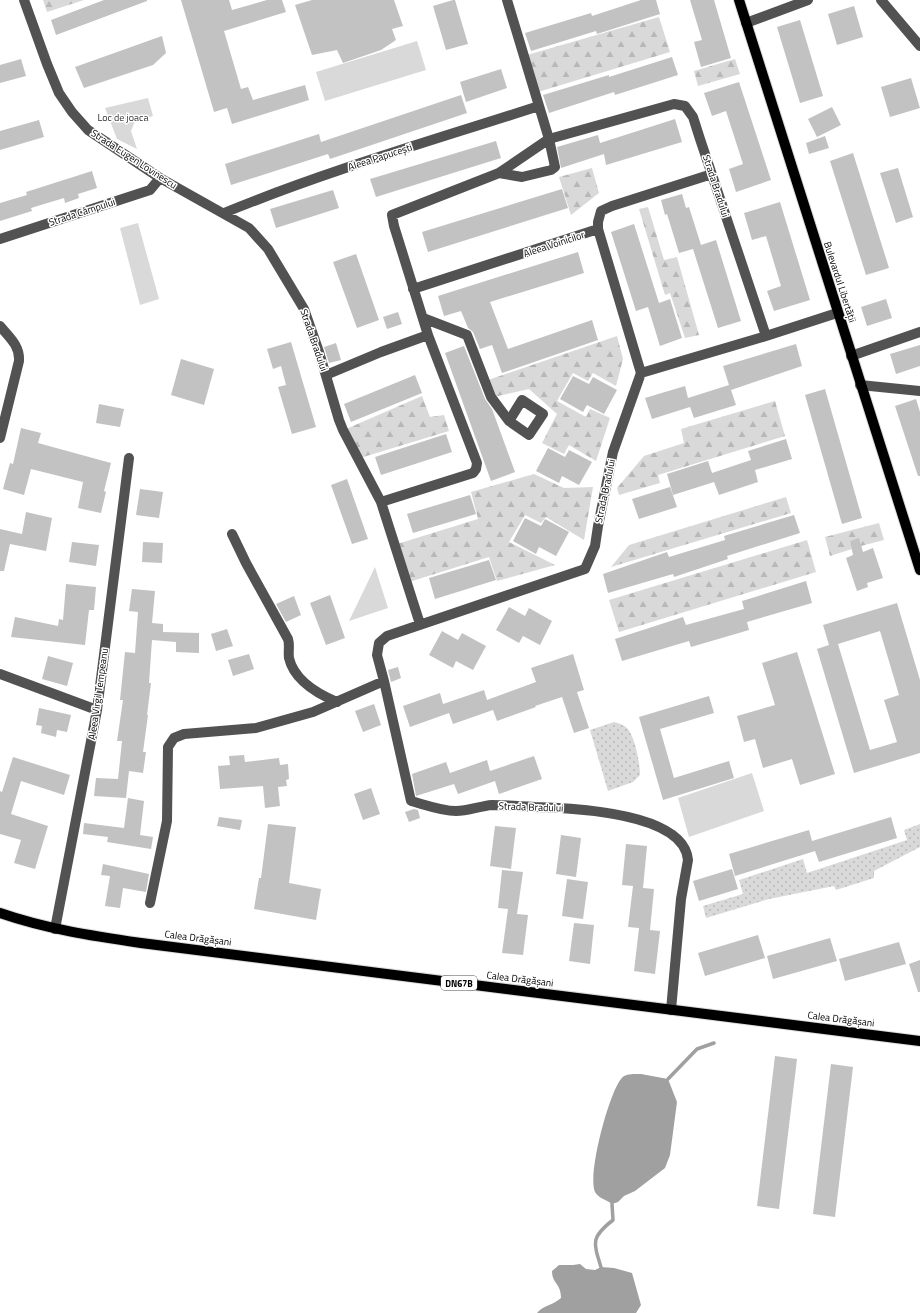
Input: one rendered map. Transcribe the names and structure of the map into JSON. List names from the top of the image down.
{
  "streets": {
    "main road": ["Bulevardul Libertății", "Calea Drăgășani", "DN67B"],
    "street": [
      "Aleea Papucești",
      "Strada Eugen Lovinescu",
      "Strada Bradului",
      "Strada Câmpului",
      "Aleea Voinicilor",
      "Aleea Virgil Tempeanu"
    ]
  },
  "crossings": [
    ["Aleea Papucești", "Strada Eugen Lovinescu"],
    ["Aleea Papucești", "Strada Bradului"],
    ["Strada Eugen Lovinescu", "Strada Bradului"],
    ["Strada Eugen Lovinescu", "Strada Câmpului"],
    ["Strada Bradului", "Aleea Voinicilor"],
    ["Strada Bradului", "Calea Drăgășani"],
    ["Aleea Virgil Tempeanu", "Calea Drăgășani"]
  ],
  "parks": ["Loc de joaca"]
}
